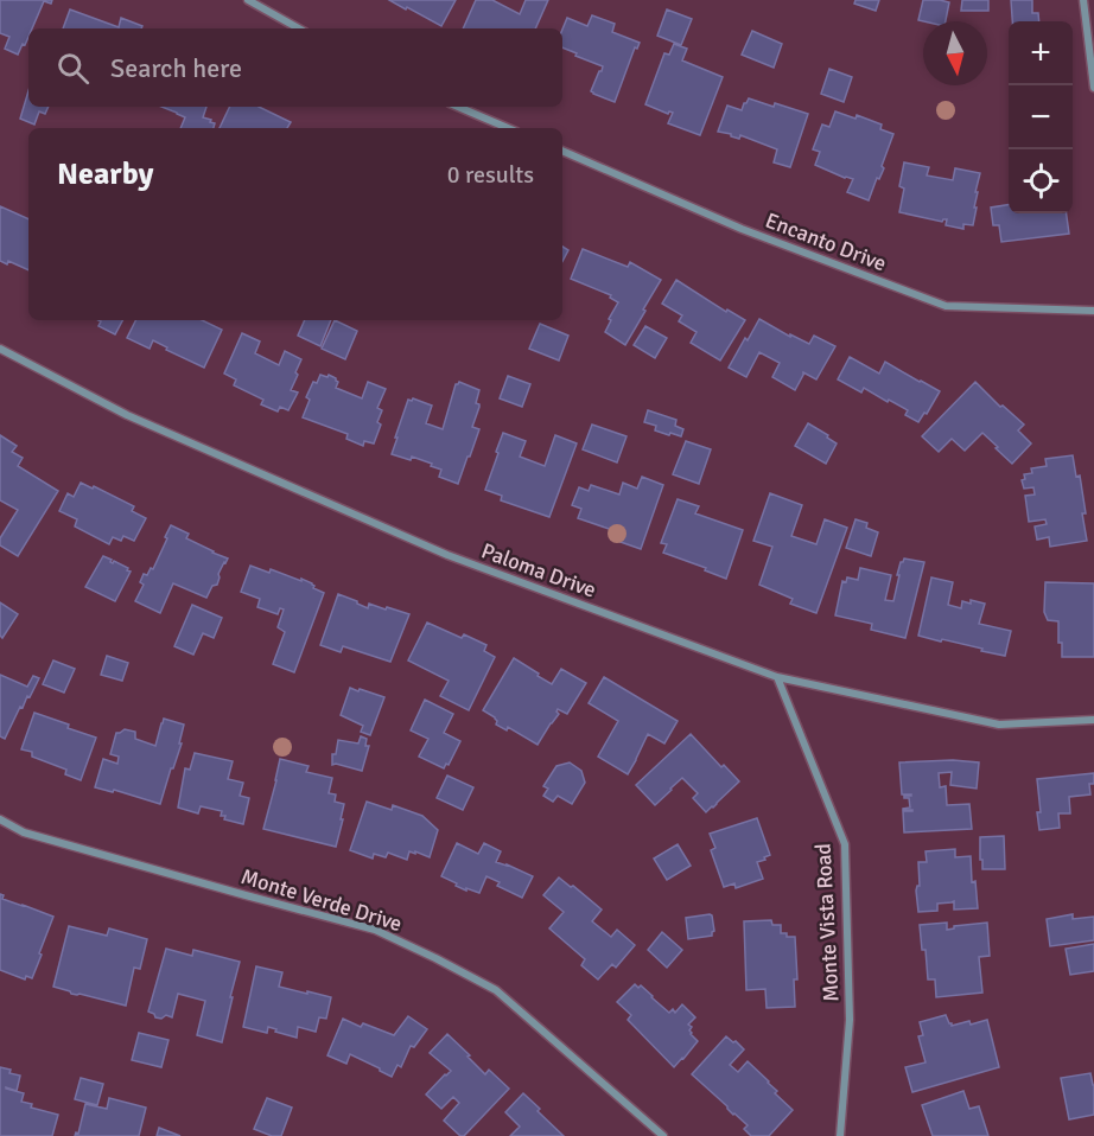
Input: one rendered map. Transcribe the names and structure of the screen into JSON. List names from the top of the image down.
{
  "streets": {
    "street": [
      "Encanto Drive",
      "Paloma Drive",
      "Monte Verde Drive",
      "Monte Vista Road"
    ]
  },
  "crossings": [
    ["Paloma Drive", "Monte Vista Road"]
  ],
  "north": "bottom",
  "page": {
    "map_buttons": ["+", "−"],
    "search": "Search here",
    "heading": ["Nearby", "0 results"]
  }
}
